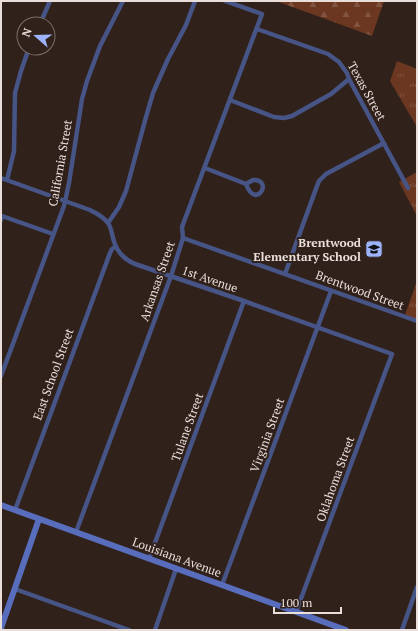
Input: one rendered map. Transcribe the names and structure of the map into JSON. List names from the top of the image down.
{
  "streets": {
    "main road": ["Louisiana Avenue"],
    "street": [
      "Texas Street",
      "California Street",
      "1st Avenue",
      "Arkansas Street",
      "Brentwood Street",
      "East School Street",
      "Tulane Street",
      "Virginia Street",
      "Oklahoma Street"
    ]
  },
  "crossings": [
    ["Texas Street", "Arkansas Street"],
    ["1st Avenue", "Arkansas Street"],
    ["1st Avenue", "East School Street"],
    ["1st Avenue", "Tulane Street"],
    ["1st Avenue", "Virginia Street"],
    ["1st Avenue", "Oklahoma Street"],
    ["Arkansas Street", "Brentwood Street"],
    ["Arkansas Street", "Louisiana Avenue"],
    ["Brentwood Street", "Virginia Street"],
    ["East School Street", "Louisiana Avenue"],
    ["Tulane Street", "Louisiana Avenue"],
    ["Virginia Street", "Louisiana Avenue"],
    ["Oklahoma Street", "Louisiana Avenue"]
  ],
  "places": {
    "school or university": ["Brentwood Elementary School"]
  },
  "scale_bar": "100 m",
  "north": "left"
}
